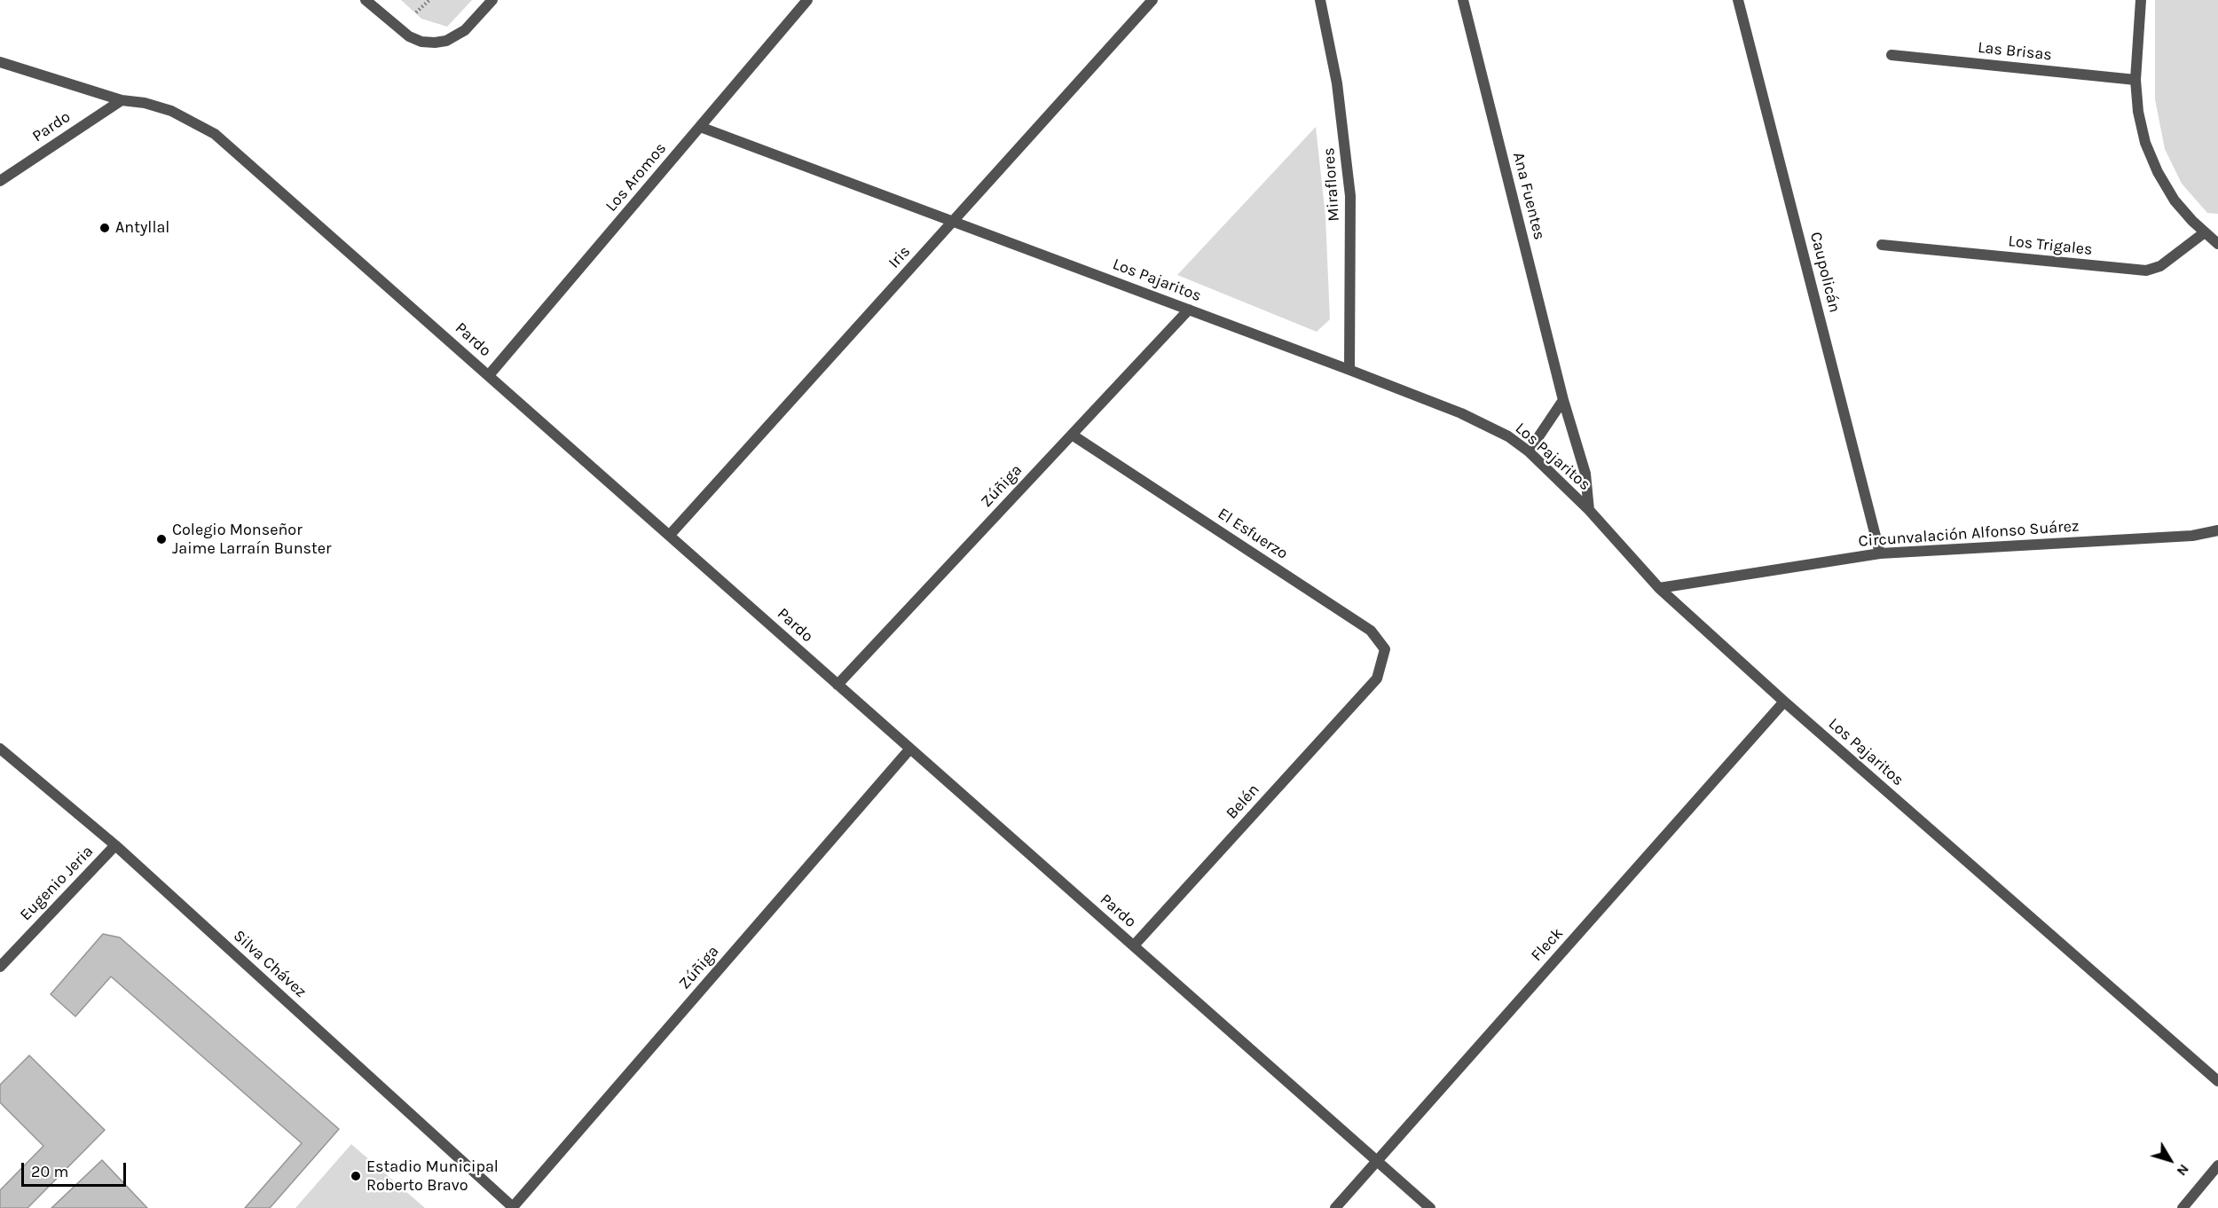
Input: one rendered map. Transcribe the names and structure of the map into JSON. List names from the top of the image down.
{
  "streets": {
    "street": [
      "Las Brisas",
      "Pardo",
      "Los Aromos",
      "Miraflores",
      "Ana Fuentes",
      "Los Trigales",
      "Iris",
      "Caupolicán",
      "Los Pajaritos",
      "Zúñiga",
      "El Esfuerzo",
      "Circunvalación Alfonso Suárez",
      "Belén",
      "Eugenio Jeria",
      "Fleck",
      "Silva Chávez"
    ]
  },
  "crossings": [
    ["Pardo", "Los Aromos"],
    ["Pardo", "Iris"],
    ["Pardo", "Zúñiga"],
    ["Pardo", "Belén"],
    ["Pardo", "Fleck"],
    ["Los Aromos", "Los Pajaritos"],
    ["Miraflores", "Los Pajaritos"],
    ["Ana Fuentes", "Los Pajaritos"],
    ["Iris", "Los Pajaritos"],
    ["Caupolicán", "Circunvalación Alfonso Suárez"],
    ["Los Pajaritos", "Zúñiga"],
    ["Los Pajaritos", "Circunvalación Alfonso Suárez"],
    ["Los Pajaritos", "Fleck"],
    ["Zúñiga", "El Esfuerzo"],
    ["Zúñiga", "Silva Chávez"],
    ["El Esfuerzo", "Belén"],
    ["Eugenio Jeria", "Silva Chávez"]
  ],
  "places": ["Antyllal", "Colegio Monseñor Jaime Larraín Bunster", "Estadio Municipal Roberto Bravo"],
  "scale_bar": "20 m",
  "north": "bottom right"
}
